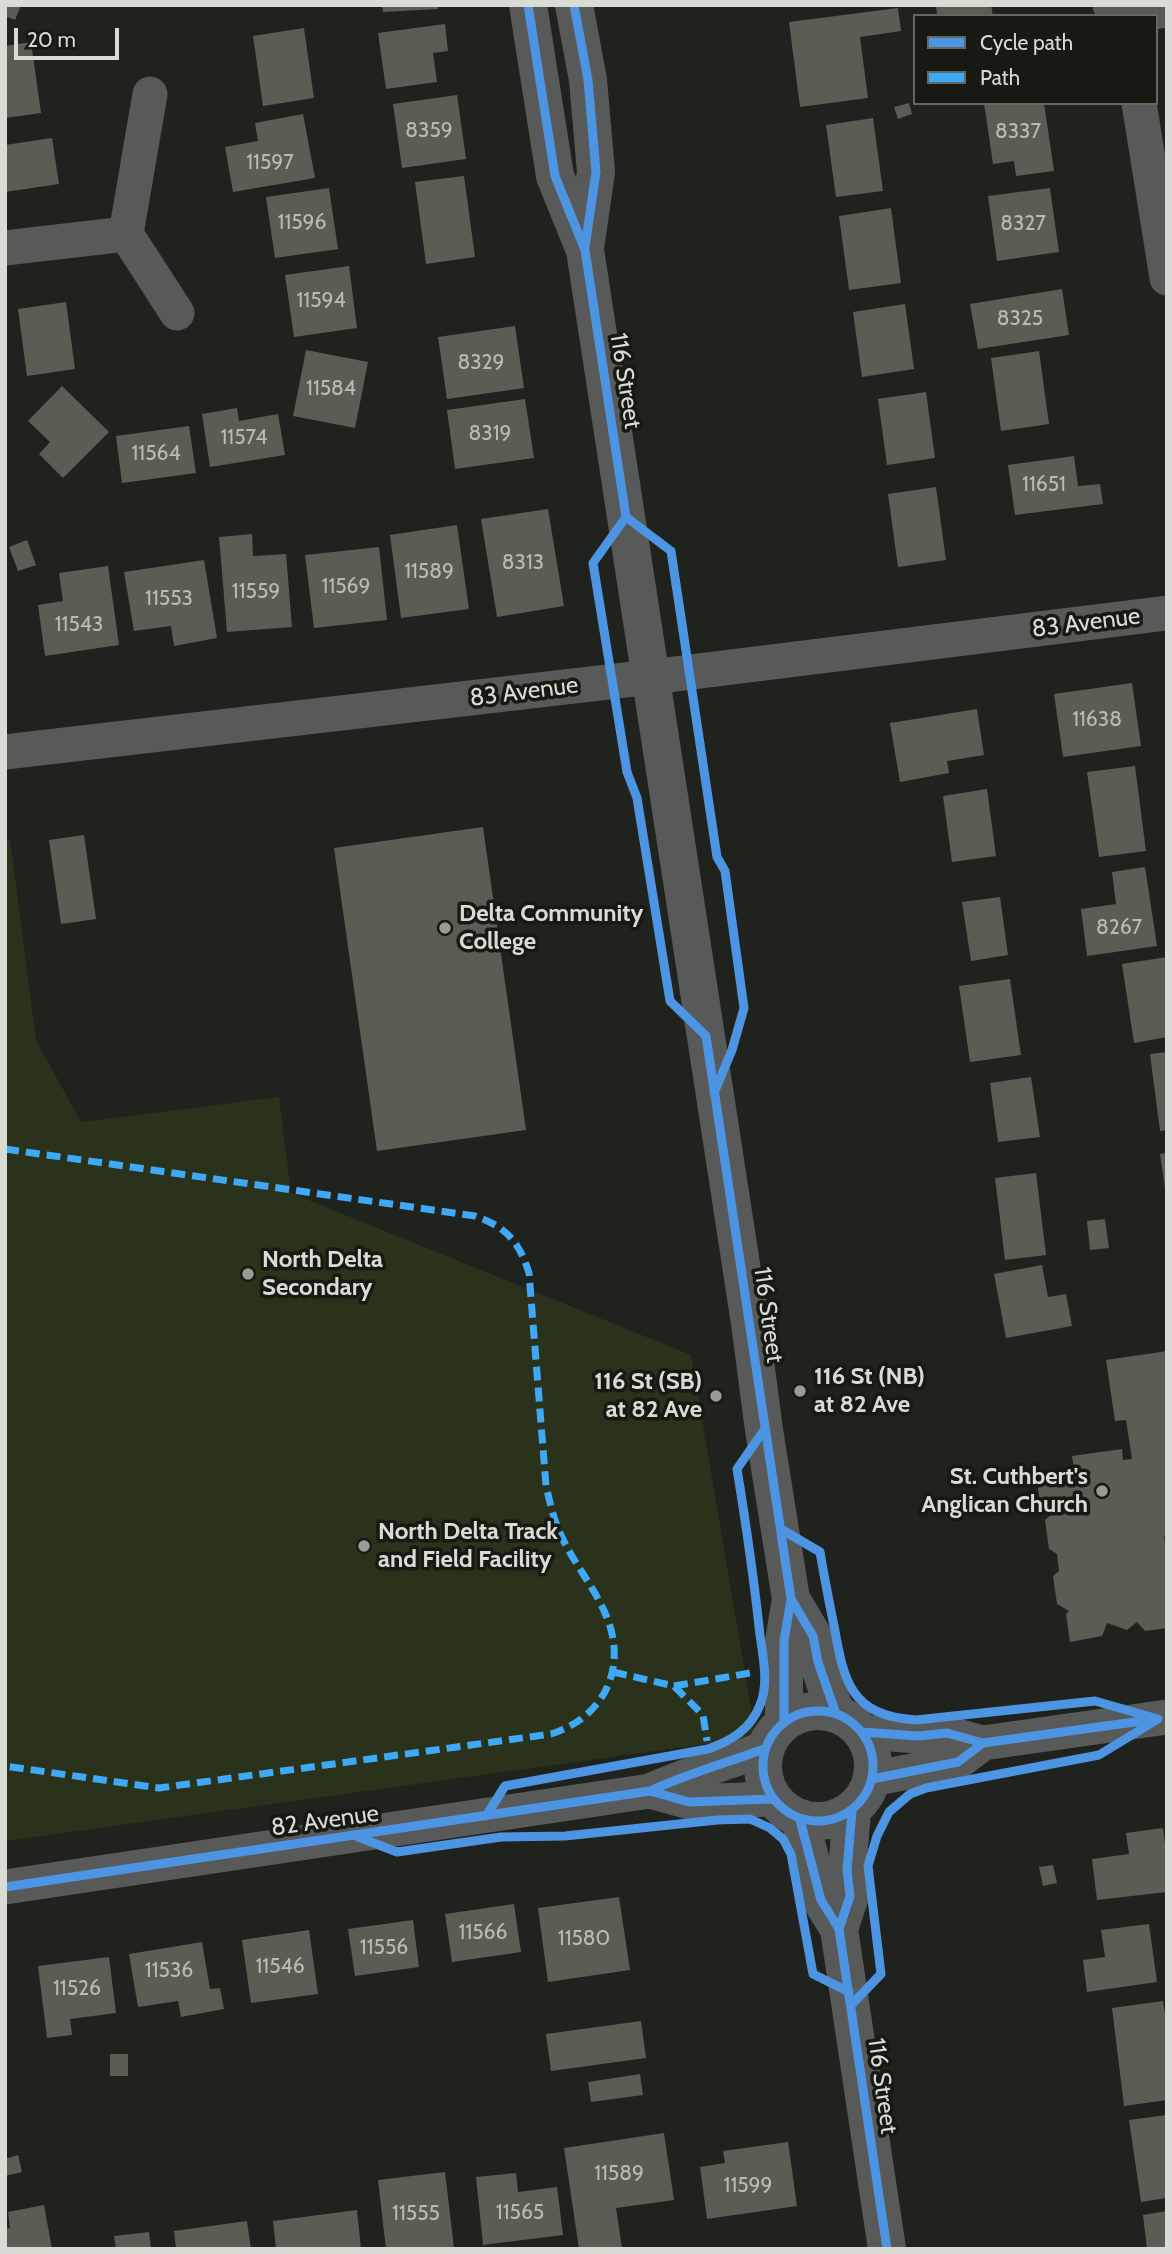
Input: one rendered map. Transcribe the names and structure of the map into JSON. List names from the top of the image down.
{
  "streets": {
    "street": ["116 Street", "83 Avenue", "82 Avenue"]
  },
  "crossings": [
    ["116 Street", "83 Avenue"],
    ["116 Street", "82 Avenue"]
  ],
  "places": [
    "Delta Community College",
    "North Delta Secondary",
    "116 St (NB) at 82 Ave",
    "116 St (SB) at 82 Ave",
    "St. Cuthbert's Anglican Church",
    "North Delta Track and Field Facility"
  ],
  "house_numbers": [
    "8359",
    "8337",
    "11597",
    "11596",
    "8327",
    "11594",
    "8325",
    "8329",
    "11584",
    "8319",
    "11574",
    "11564",
    "11651",
    "8313",
    "11589",
    "11569",
    "11559",
    "11553",
    "11543",
    "11638",
    "8267",
    "11566",
    "11580",
    "11556",
    "11546",
    "11536",
    "11526",
    "11589",
    "11599",
    "11565",
    "11555"
  ],
  "legend": ["Cycle path", "Path"],
  "scale_bar": "20 m"
}
